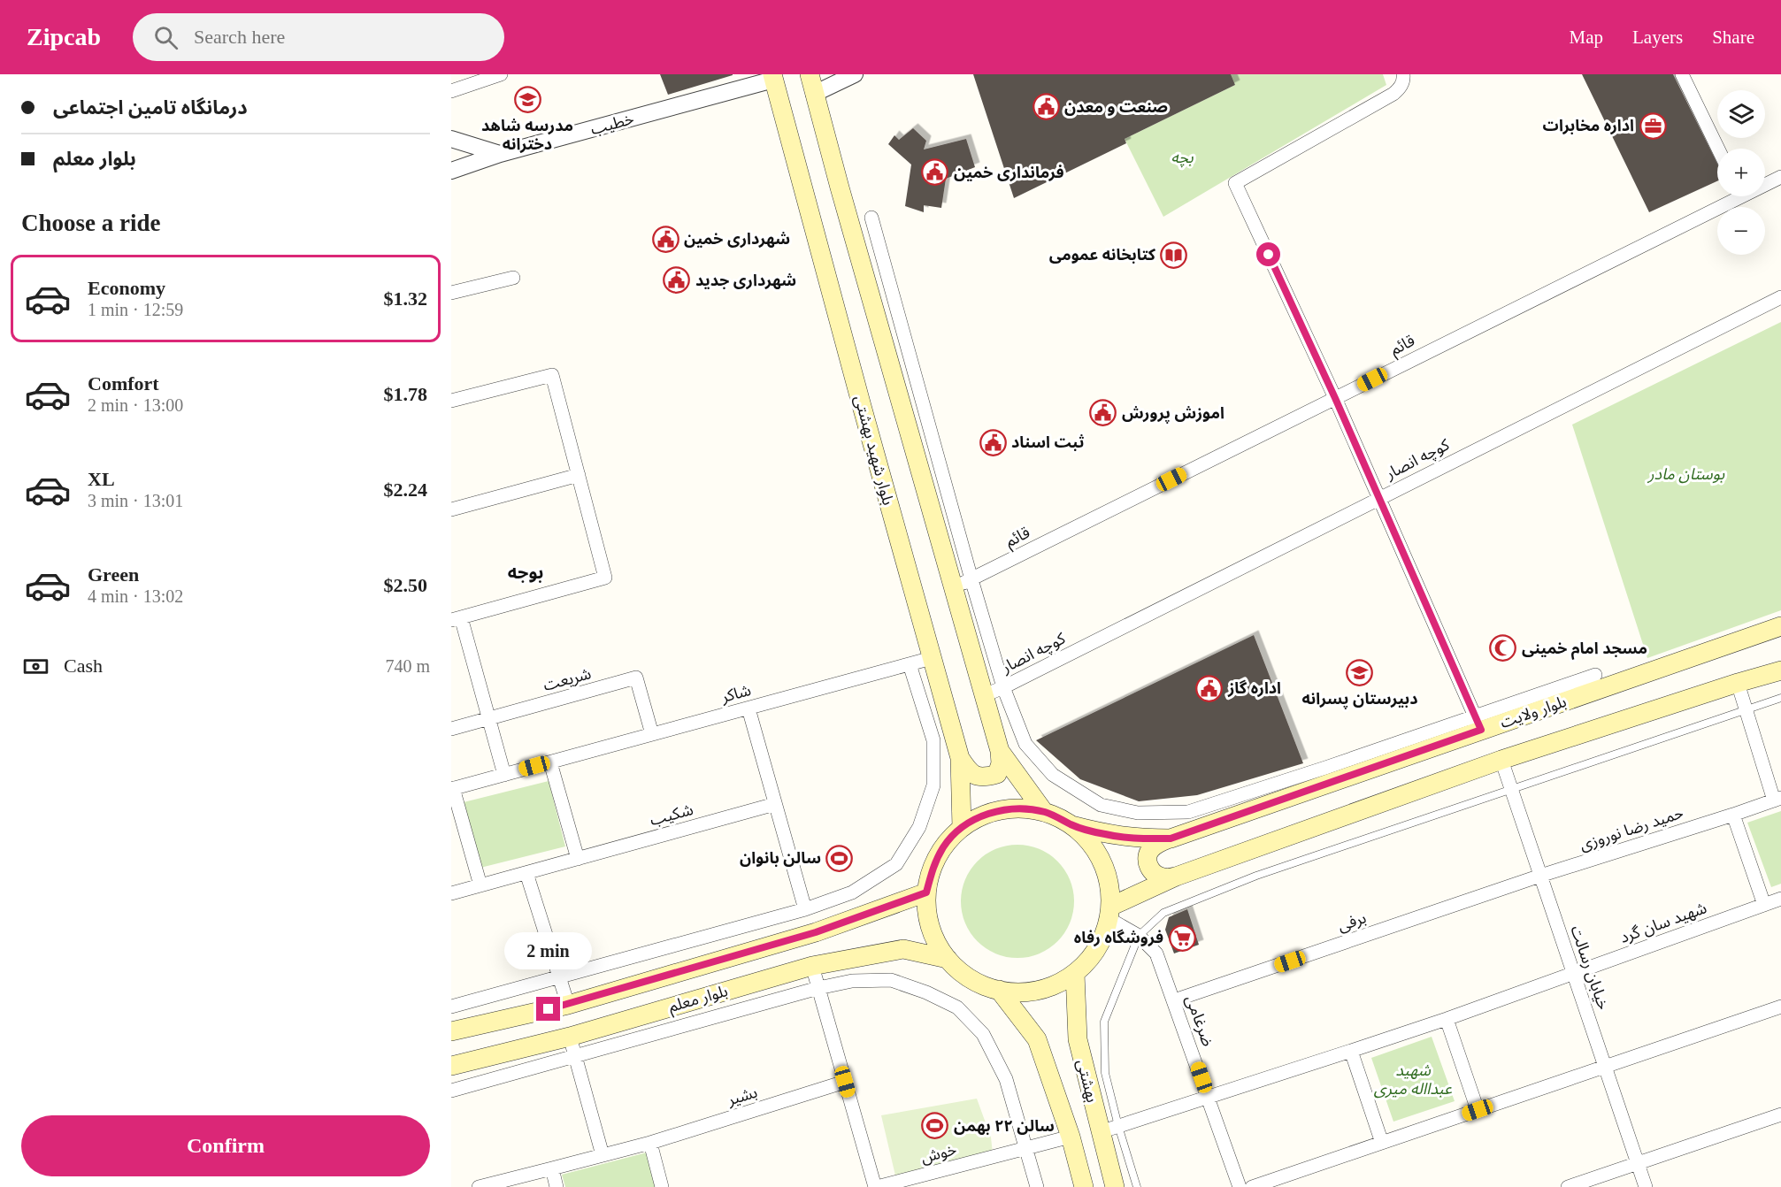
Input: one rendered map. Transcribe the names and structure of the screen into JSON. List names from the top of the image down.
{
  "streets": {
    "main road": [
      "بلوار شهید بهشتی",
      "بلوار ولایت",
      "بلوار معلم",
      "بهشتی"
    ],
    "street": [
      "خطیب",
      "قائم",
      "کوچه انصار",
      "شریعت",
      "شاکر",
      "شکیب",
      "حمید رضا نوروزی",
      "برفی",
      "شهید سان گرد",
      "خیابان رسالت",
      "ضرغامی",
      "بشیر",
      "خوش"
    ]
  },
  "crossings": [
    ["خطیب", "بلوار شهید بهشتی"],
    ["بلوار شهید بهشتی", "شاکر"],
    ["بلوار شهید بهشتی", "بلوار ولایت"],
    ["بلوار شهید بهشتی", "بلوار معلم"],
    ["بلوار شهید بهشتی", "ضرغامی"],
    ["بلوار شهید بهشتی", "بهشتی"],
    ["شریعت", "شاکر"],
    ["بلوار ولایت", "بلوار معلم"],
    ["بلوار ولایت", "ضرغامی"],
    ["بلوار ولایت", "بهشتی"],
    ["حمید رضا نوروزی", "برفی"],
    ["حمید رضا نوروزی", "خیابان رسالت"],
    ["برفی", "خیابان رسالت"],
    ["برفی", "ضرغامی"],
    ["شهید سان گرد", "خیابان رسالت"],
    ["شهید سان گرد", "ضرغامی"],
    ["شهید سان گرد", "بهشتی"],
    ["بلوار معلم", "ضرغامی"],
    ["بلوار معلم", "بهشتی"],
    ["ضرغامی", "بهشتی"],
    ["بهشتی", "خوش"]
  ],
  "districts": ["بوجه"],
  "parks": ["بچه", "بوستان مادر", "شهید عبدااله میری"],
  "places": {
    "school or university": ["مدرسه شاهد دخترانه", "دبیرستان پسرانه"],
    "public building": [
      "صنعت و معدن",
      "فرمانداری خمین",
      "شهرداری خمین",
      "شهرداری جدید",
      "اموزش پرورش",
      "ثبت اسناد",
      "اداره گاز"
    ],
    "office": ["اداره مخابرات"],
    "library": ["کتابخانه عمومی"],
    "mosque": ["مسجد امام خمینی"],
    "sports": ["سالن بانوان", "سالن ۲۲ بهمن"],
    "supermarket": ["فروشگاه رفاه"]
  },
  "page": {
    "header": "Zipcab",
    "search": "Search here",
    "nav": ["Map", "Layers", "Share"],
    "banner": ["درمانگاه تامین اجتماعی", "بلوار معلم"],
    "map_buttons": ["+", "−"],
    "heading": "Choose a ride",
    "list": [
      {
        "name": "Economy",
        "note": "1 min · 12:59",
        "value": "$1.32"
      },
      {
        "name": "Comfort",
        "note": "2 min · 13:00",
        "value": "$1.78"
      },
      {
        "name": "XL",
        "note": "3 min · 13:01",
        "value": "$2.24"
      },
      {
        "name": "Green",
        "note": "4 min · 13:02",
        "value": "$2.50"
      }
    ],
    "pay": ["Cash", "740 m"],
    "bubble": "2 min",
    "buttons": "Confirm"
  }
}
